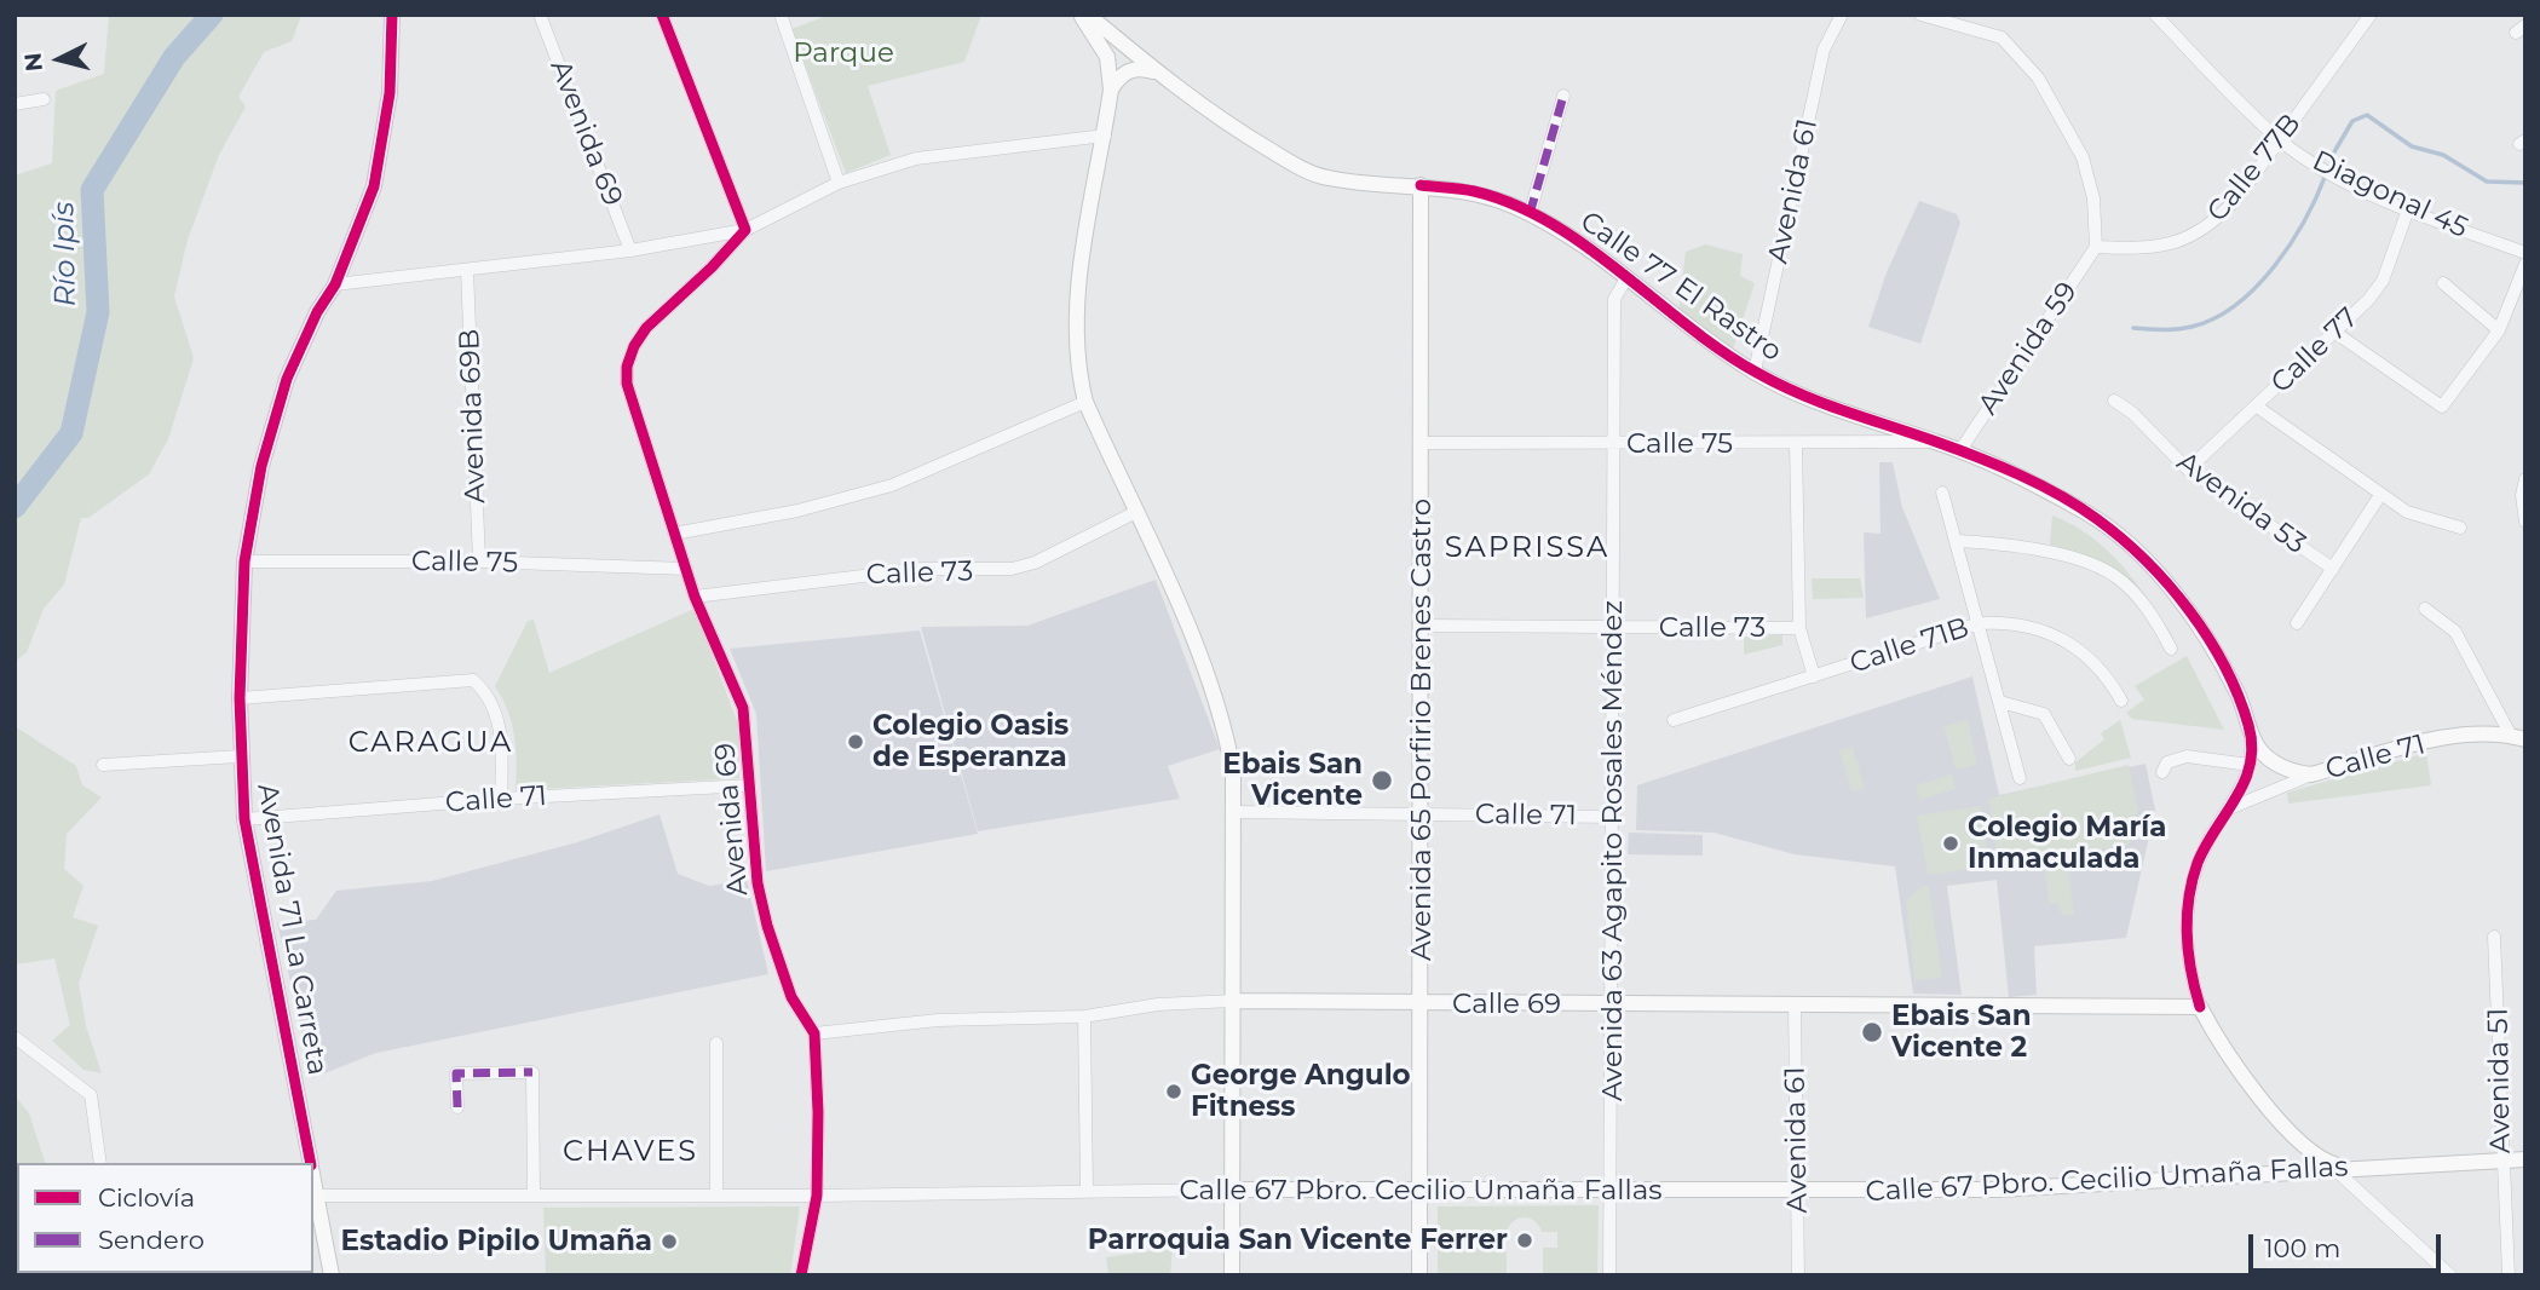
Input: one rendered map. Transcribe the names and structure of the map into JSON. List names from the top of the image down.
{
  "streets": {
    "main road": [
      "Calle 77 El Rastro",
      "Avenida 65 Porfirio Brenes Castro",
      "Calle 71",
      "Avenida 71 La Carreta",
      "Calle 69",
      "Calle 67 Pbro. Cecilio Umaña Fallas"
    ],
    "street": [
      "Avenida 69",
      "Calle 77B",
      "Avenida 61",
      "Diagonal 45",
      "Avenida 59",
      "Calle 77",
      "Avenida 69B",
      "Calle 75",
      "Avenida 53",
      "Calle 73",
      "Calle 71B",
      "Avenida 63 Agapito Rosales Méndez",
      "Avenida 51"
    ]
  },
  "crossings": [
    ["Avenida 69", "Calle 75"],
    ["Avenida 69", "Calle 73"],
    ["Avenida 69", "Calle 71"],
    ["Avenida 69", "Calle 69"],
    ["Avenida 69", "Calle 67 Pbro. Cecilio Umaña Fallas"],
    ["Calle 77B", "Diagonal 45"],
    ["Calle 77B", "Avenida 59"],
    ["Avenida 61", "Calle 77 El Rastro"],
    ["Avenida 61", "Calle 69"],
    ["Avenida 61", "Calle 67 Pbro. Cecilio Umaña Fallas"],
    ["Diagonal 45", "Calle 77"],
    ["Calle 77 El Rastro", "Avenida 59"],
    ["Calle 77 El Rastro", "Calle 75"],
    ["Calle 77 El Rastro", "Avenida 65 Porfirio Brenes Castro"],
    ["Calle 77 El Rastro", "Calle 71"],
    ["Calle 77 El Rastro", "Avenida 63 Agapito Rosales Méndez"],
    ["Calle 77", "Avenida 53"],
    ["Avenida 69B", "Calle 75"],
    ["Calle 75", "Avenida 65 Porfirio Brenes Castro"],
    ["Calle 75", "Avenida 63 Agapito Rosales Méndez"],
    ["Calle 75", "Avenida 71 La Carreta"],
    ["Calle 73", "Avenida 65 Porfirio Brenes Castro"],
    ["Calle 73", "Avenida 63 Agapito Rosales Méndez"],
    ["Avenida 65 Porfirio Brenes Castro", "Calle 71"],
    ["Avenida 65 Porfirio Brenes Castro", "Calle 69"],
    ["Avenida 65 Porfirio Brenes Castro", "Calle 67 Pbro. Cecilio Umaña Fallas"],
    ["Calle 71", "Avenida 63 Agapito Rosales Méndez"],
    ["Calle 71", "Avenida 71 La Carreta"],
    ["Avenida 63 Agapito Rosales Méndez", "Calle 69"],
    ["Avenida 63 Agapito Rosales Méndez", "Calle 67 Pbro. Cecilio Umaña Fallas"],
    ["Avenida 71 La Carreta", "Calle 67 Pbro. Cecilio Umaña Fallas"],
    ["Avenida 51", "Calle 67 Pbro. Cecilio Umaña Fallas"]
  ],
  "districts": ["SAPRISSA", "CARAGUA", "CHAVES"],
  "water": ["Río Ipís"],
  "parks": ["Parque"],
  "places": [
    "Colegio Oasis de Esperanza",
    "Ebais San Vicente",
    "Colegio María Inmaculada",
    "Ebais San Vicente 2",
    "George Angulo Fitness",
    "Parroquia San Vicente Ferrer",
    "Estadio Pipilo Umaña"
  ],
  "legend": ["Ciclovía", "Sendero"],
  "scale_bar": "100 m",
  "north": "left"
}
